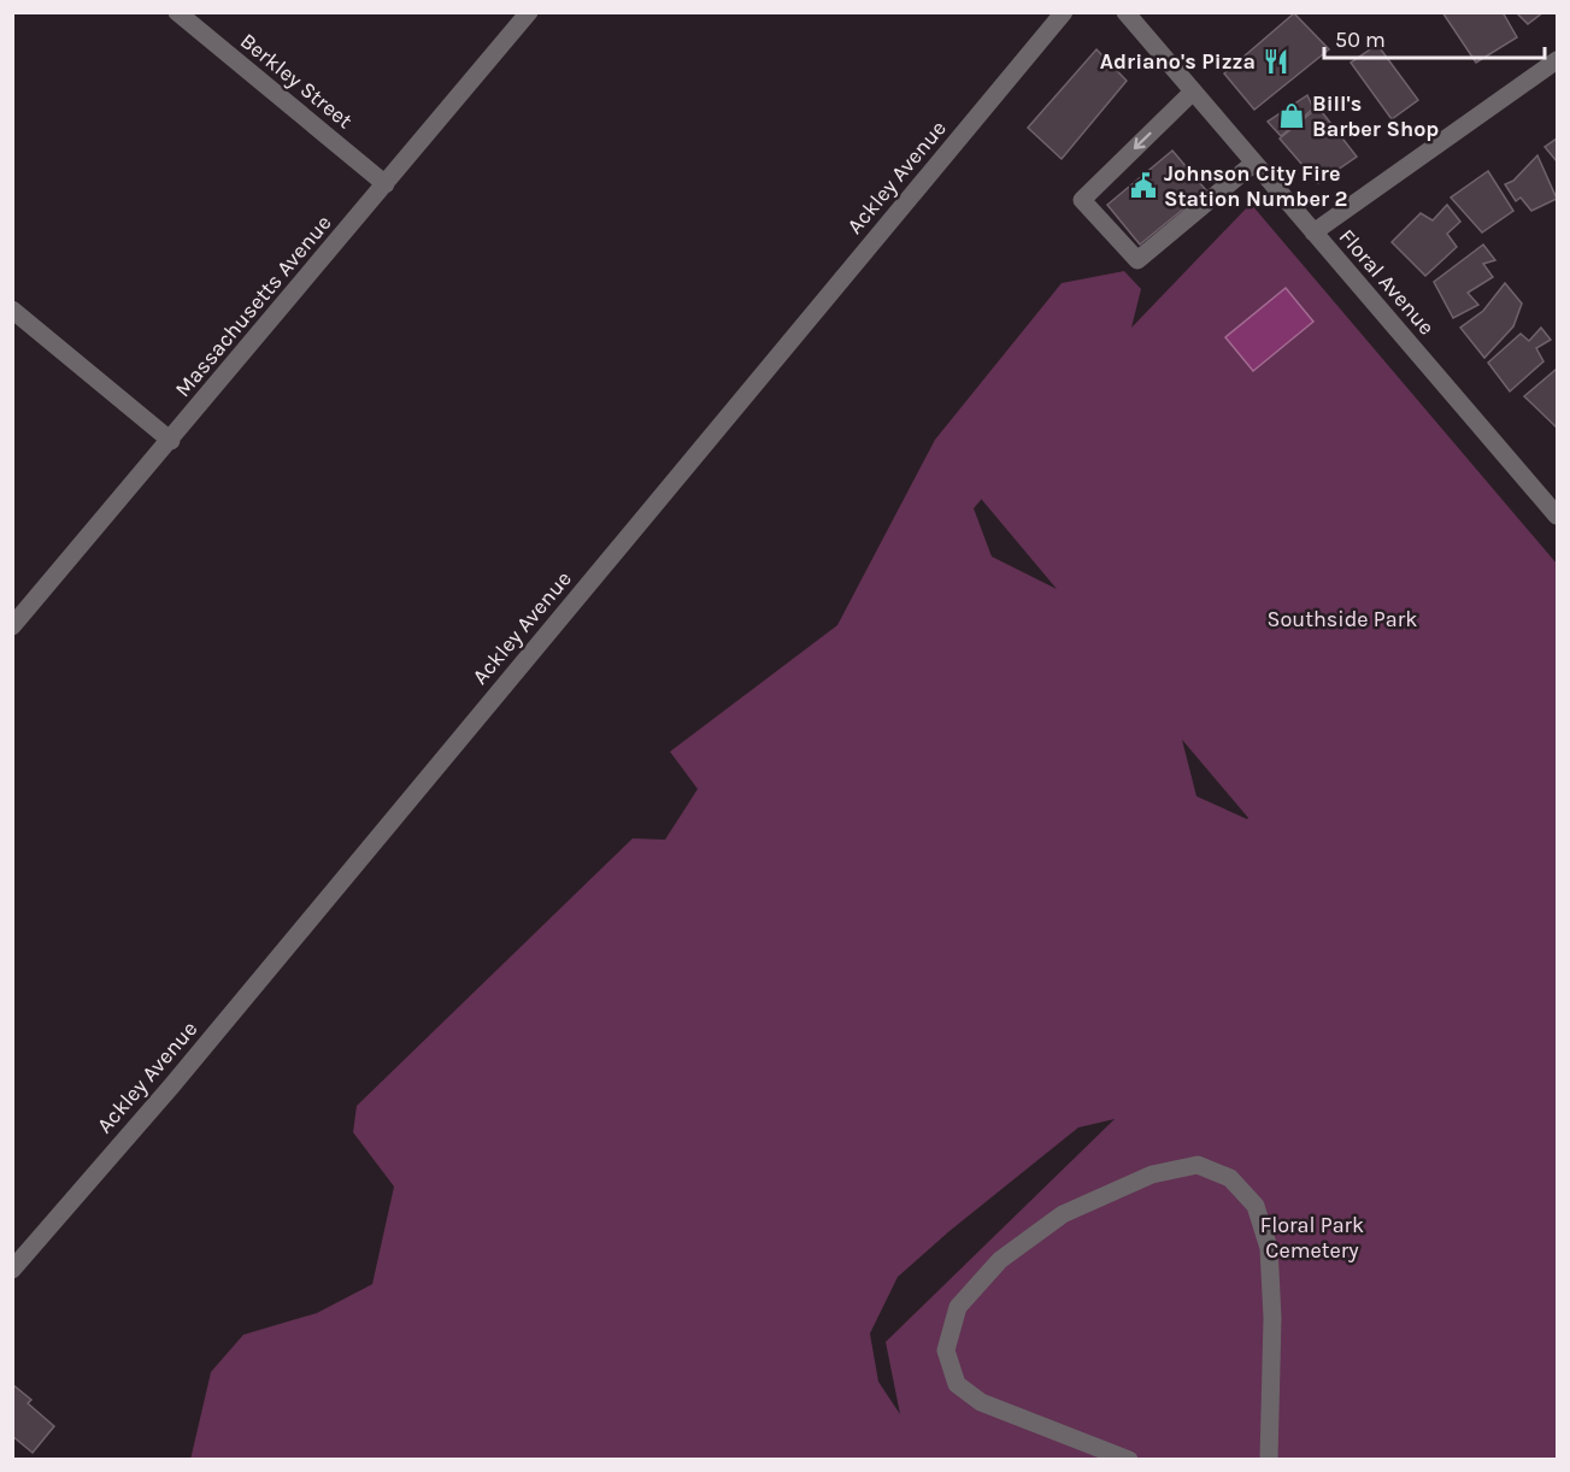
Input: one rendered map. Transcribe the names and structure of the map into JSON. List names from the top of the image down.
{
  "streets": {
    "street": [
      "Berkley Street",
      "Ackley Avenue",
      "Floral Avenue",
      "Massachusetts Avenue"
    ]
  },
  "crossings": [
    ["Berkley Street", "Massachusetts Avenue"]
  ],
  "parks": ["Southside Park", "Floral Park Cemetery"],
  "places": {
    "restaurant": ["Adriano's Pizza"],
    "shop": ["Bill's Barber Shop"],
    "public building": ["Johnson City Fire Station Number 2"]
  },
  "scale_bar": "50 m"
}
